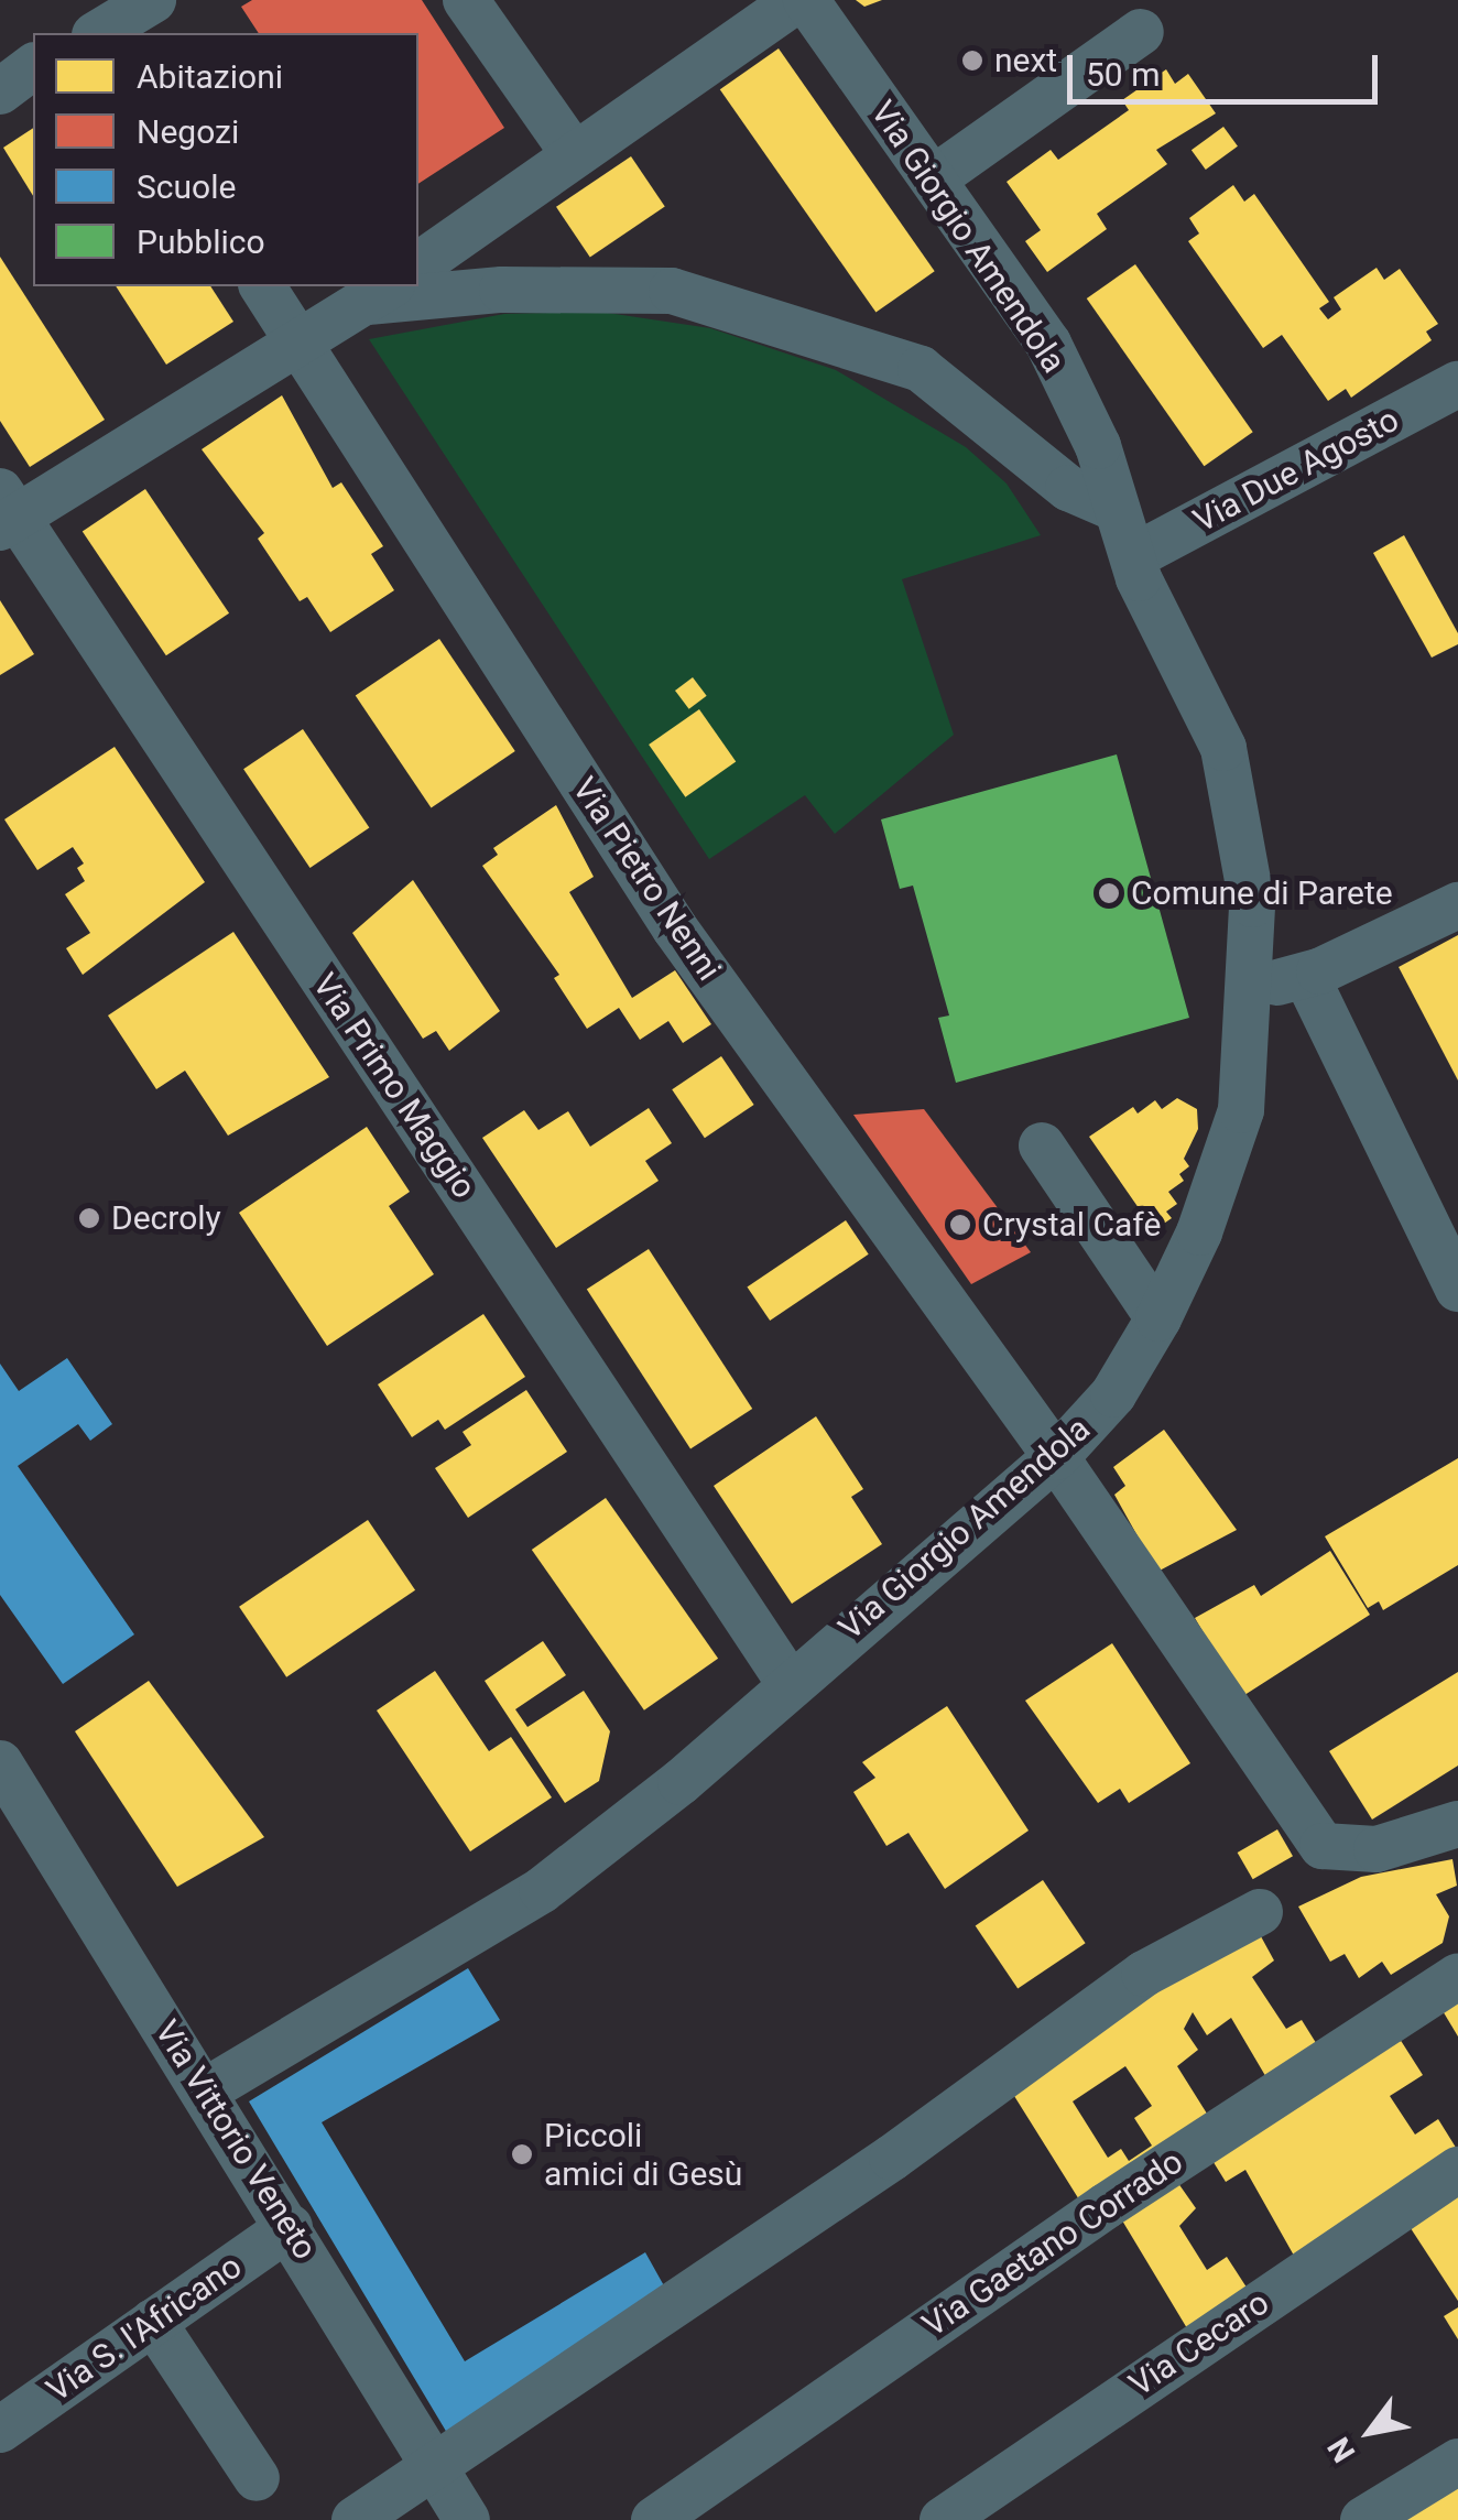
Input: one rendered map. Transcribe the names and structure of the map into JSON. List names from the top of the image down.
{
  "streets": {
    "street": [
      "Via Giorgio Amendola",
      "Via Due Agosto",
      "Via Pietro Nenni",
      "Via Primo Maggio",
      "Via Vittorio Veneto",
      "Via Gaetano Corrado",
      "Via S. l'Africano",
      "Via Cecaro"
    ]
  },
  "crossings": [
    ["Via Giorgio Amendola", "Via Due Agosto"],
    ["Via Giorgio Amendola", "Via Pietro Nenni"],
    ["Via Giorgio Amendola", "Via Primo Maggio"],
    ["Via Giorgio Amendola", "Via Vittorio Veneto"],
    ["Via Vittorio Veneto", "Via S. l'Africano"]
  ],
  "places": [
    "next",
    "Comune di Parete",
    "Decroly",
    "Crystal Cafè",
    "Piccoli amici di Gesù"
  ],
  "legend": [
    "Abitazioni",
    "Negozi",
    "Scuole",
    "Pubblico"
  ],
  "scale_bar": "50 m",
  "north": "bottom left"
}
